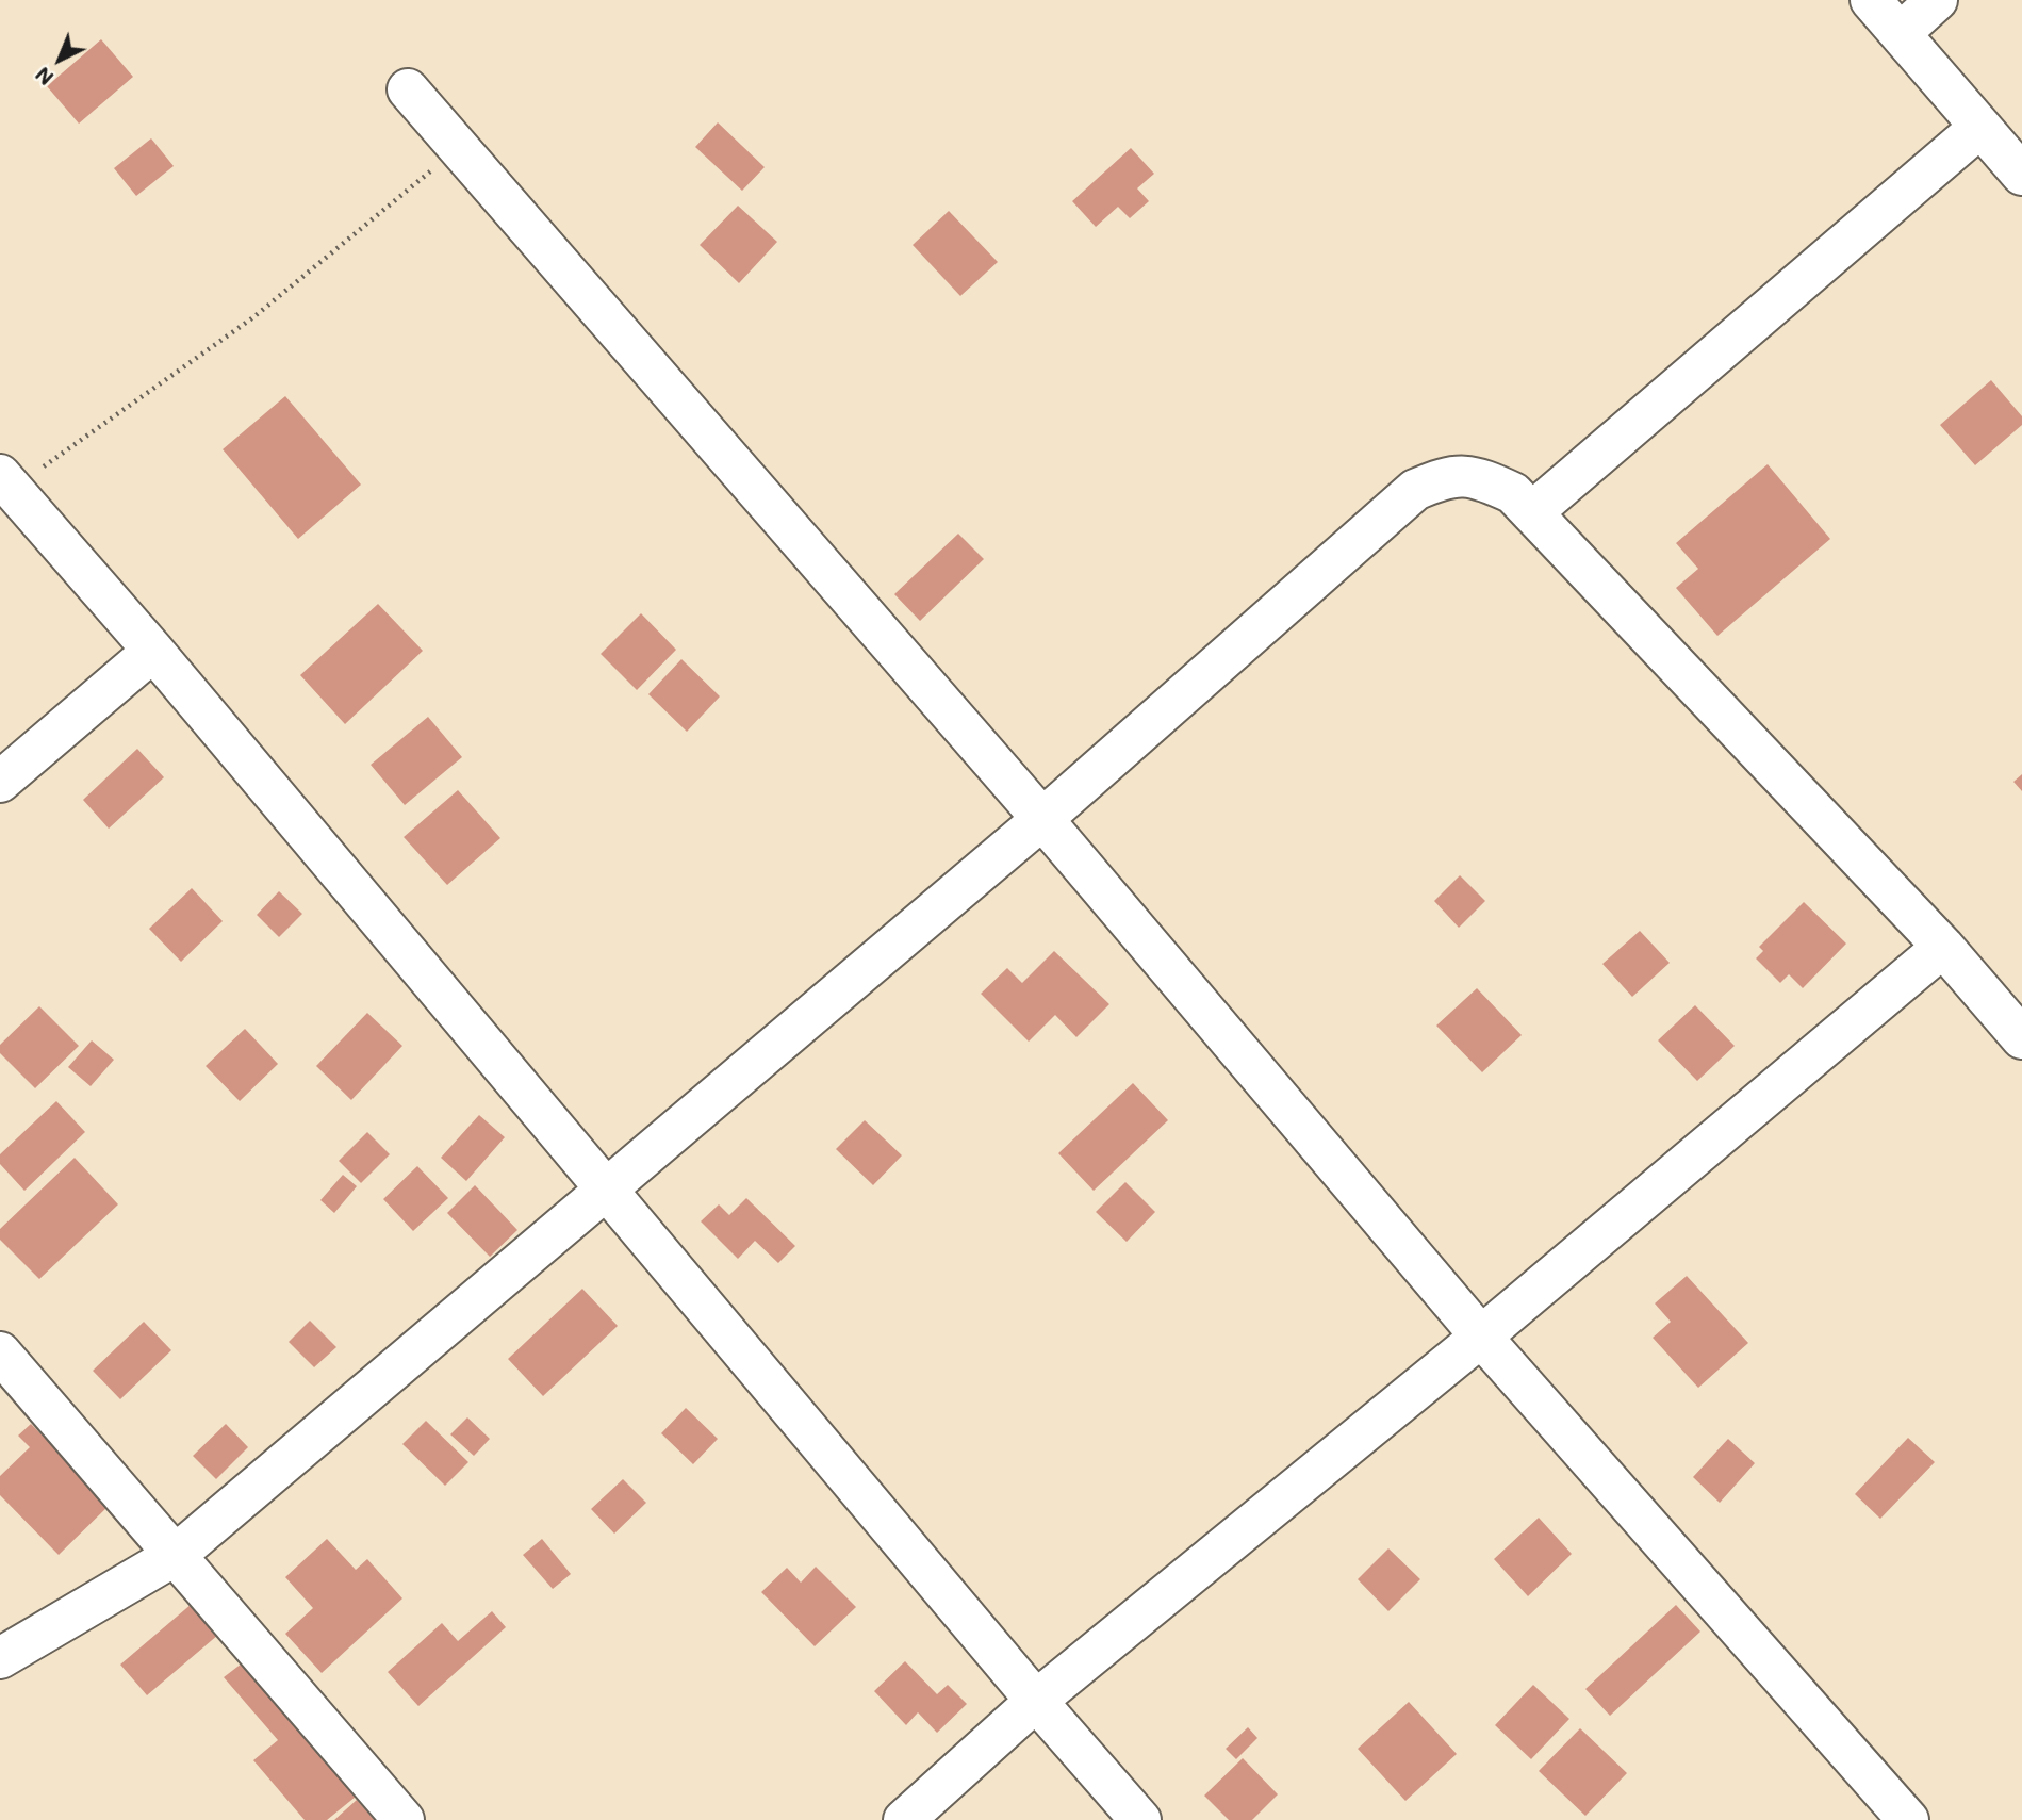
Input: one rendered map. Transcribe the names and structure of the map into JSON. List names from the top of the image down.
{
  "north": "bottom left"
}
